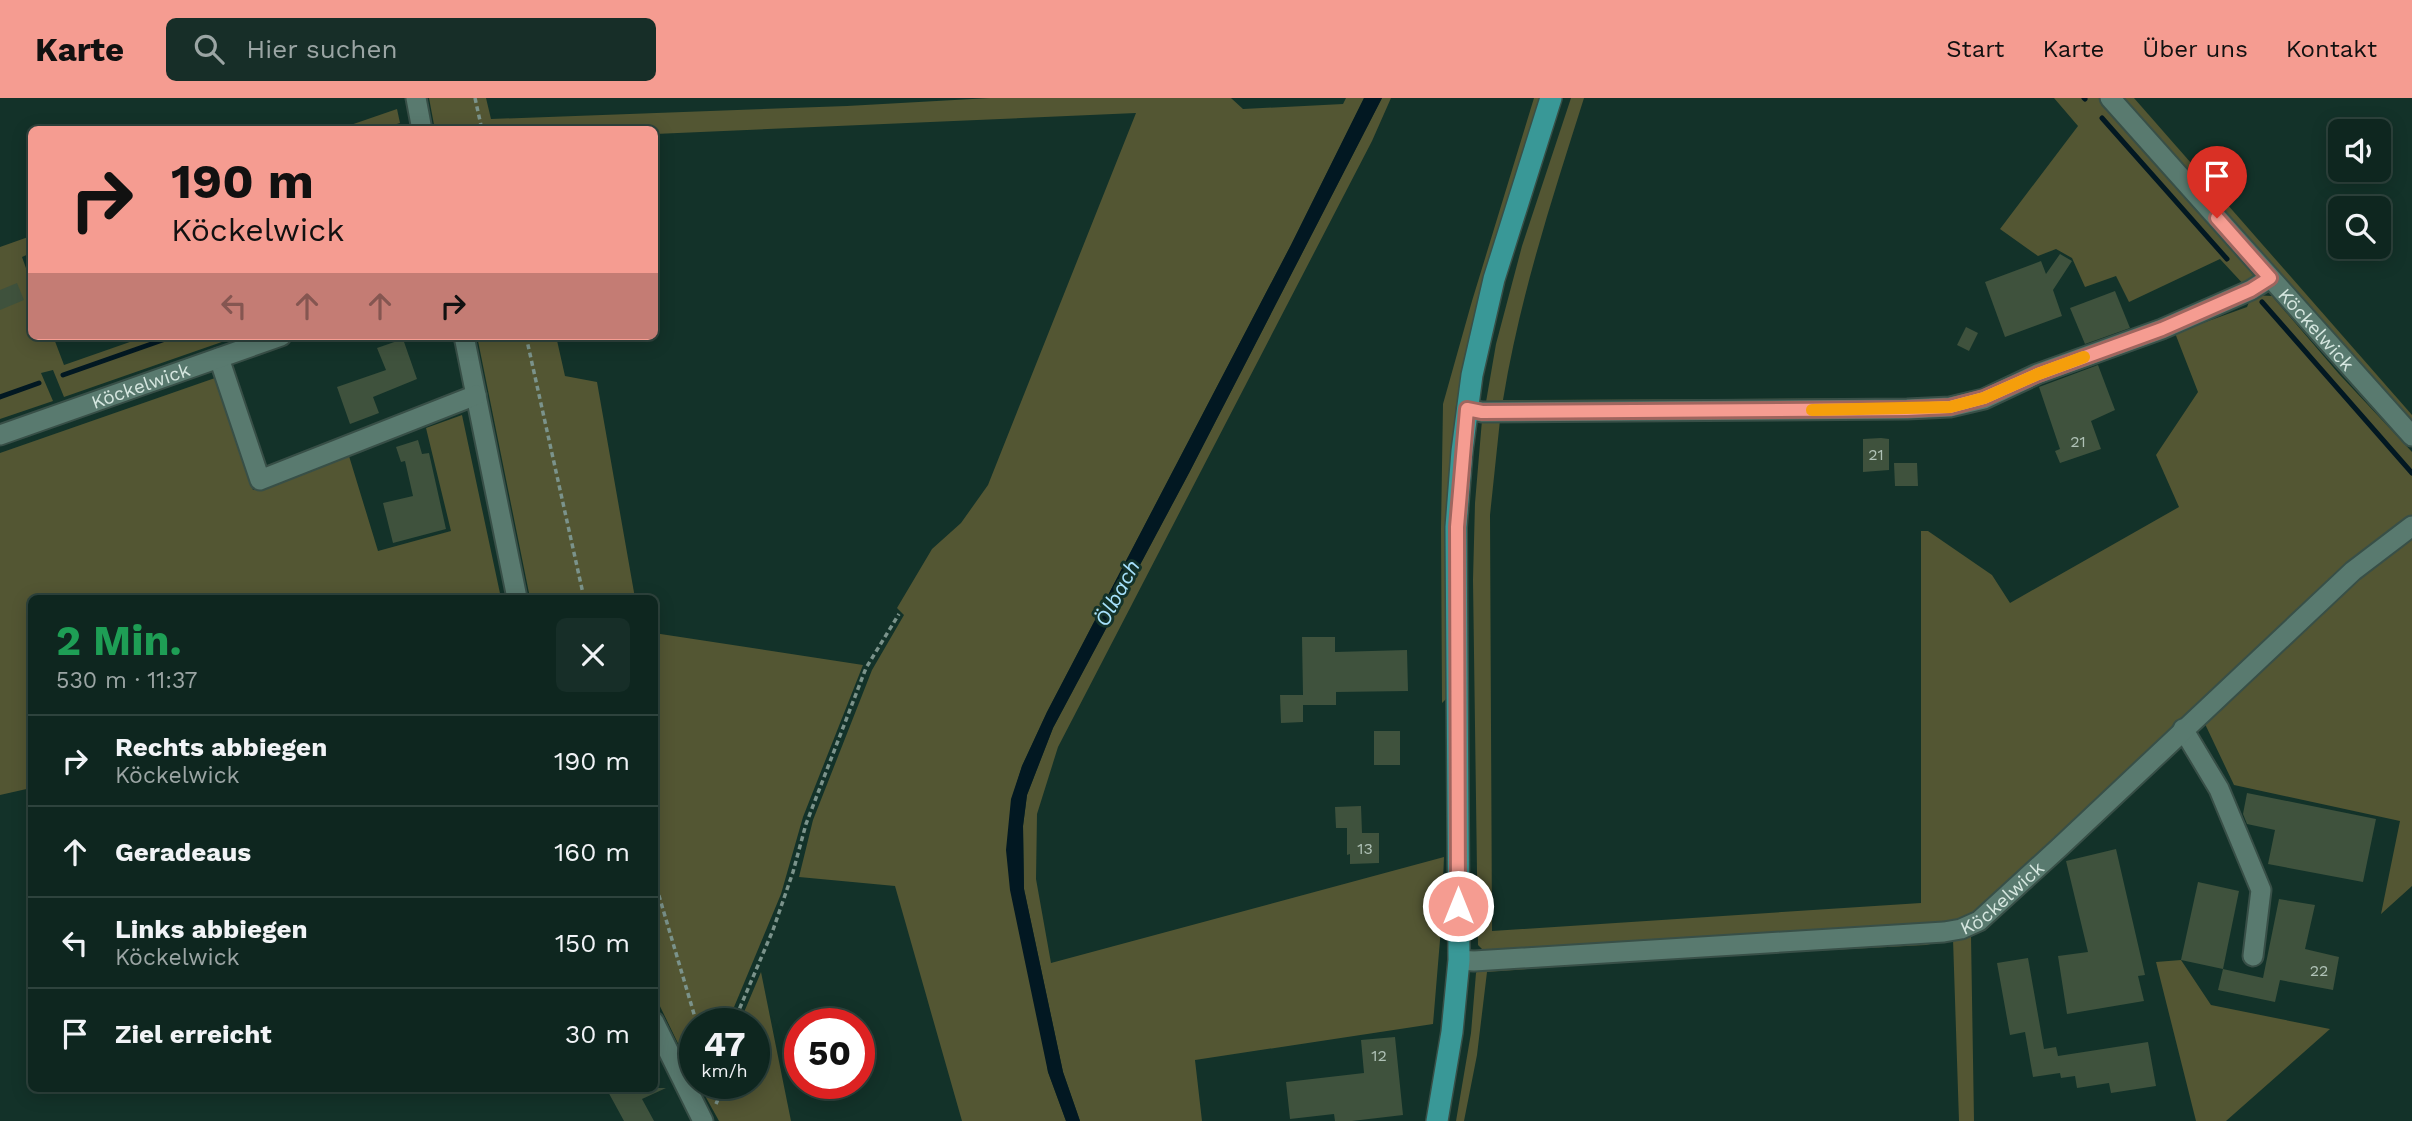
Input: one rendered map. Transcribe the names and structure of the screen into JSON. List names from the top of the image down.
{
  "streets": {
    "street": ["Köckelwick"]
  },
  "water": ["Ölbach"],
  "house_numbers": [
    "21",
    "21",
    "13",
    "22",
    "12"
  ],
  "page": {
    "header": "Karte",
    "search": "Hier suchen",
    "nav": [
      "Start",
      "Karte",
      "Über uns",
      "Kontakt"
    ],
    "turn": ["190 m", "Köckelwick"],
    "heading": ["2 Min.", "530 m · 11:37"],
    "list": [
      {
        "name": "Rechts abbiegen",
        "note": "Köckelwick",
        "value": "190 m"
      },
      {
        "name": "Geradeaus",
        "value": "160 m"
      },
      {
        "name": "Links abbiegen",
        "note": "Köckelwick",
        "value": "150 m"
      },
      {
        "name": "Ziel erreicht",
        "value": "30 m"
      }
    ],
    "speed": "47 km/h",
    "limit": "50"
  }
}
